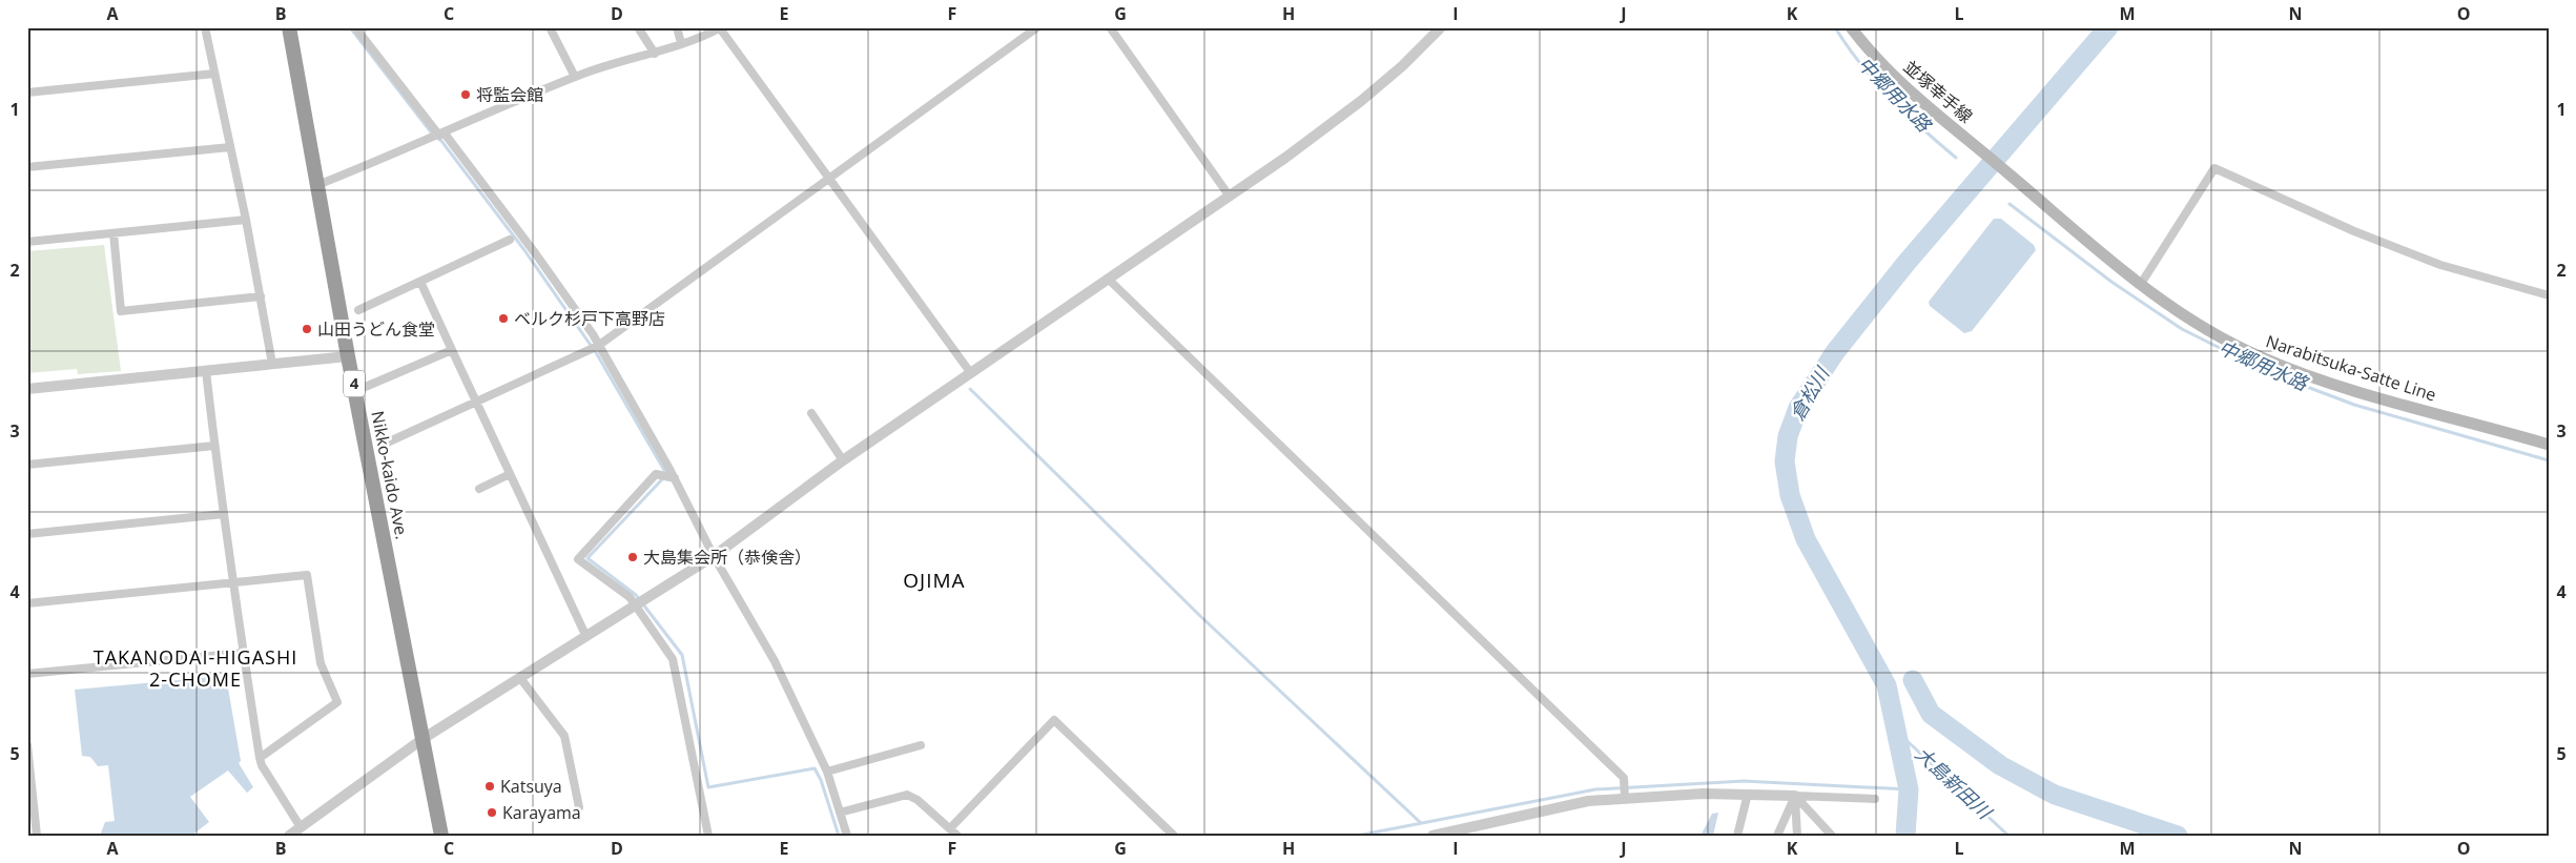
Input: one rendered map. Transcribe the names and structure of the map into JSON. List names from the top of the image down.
{
  "streets": {
    "highway": ["4", "Nikko-kaido Ave."],
    "main road": ["並塚幸手線", "Narabitsuka-Satte Line"]
  },
  "crossings": [
    ["並塚幸手線", "Narabitsuka-Satte Line"]
  ],
  "districts": ["OJIMA", "TAKANODAI-HIGASHI 2-CHOME"],
  "water": ["中郷用水路", "倉松川", "大島新田川"],
  "places": [
    "将監会館",
    "ベルク杉戸下高野店",
    "山田うどん食堂",
    "大島集会所（恭倹舎）",
    "Katsuya",
    "Karayama"
  ],
  "grid": {
    "columns": [
      "A",
      "B",
      "C",
      "D",
      "E",
      "F",
      "G",
      "H",
      "I",
      "J",
      "K",
      "L",
      "M",
      "N",
      "O"
    ],
    "rows": [
      "1",
      "2",
      "3",
      "4",
      "5"
    ]
  }
}
